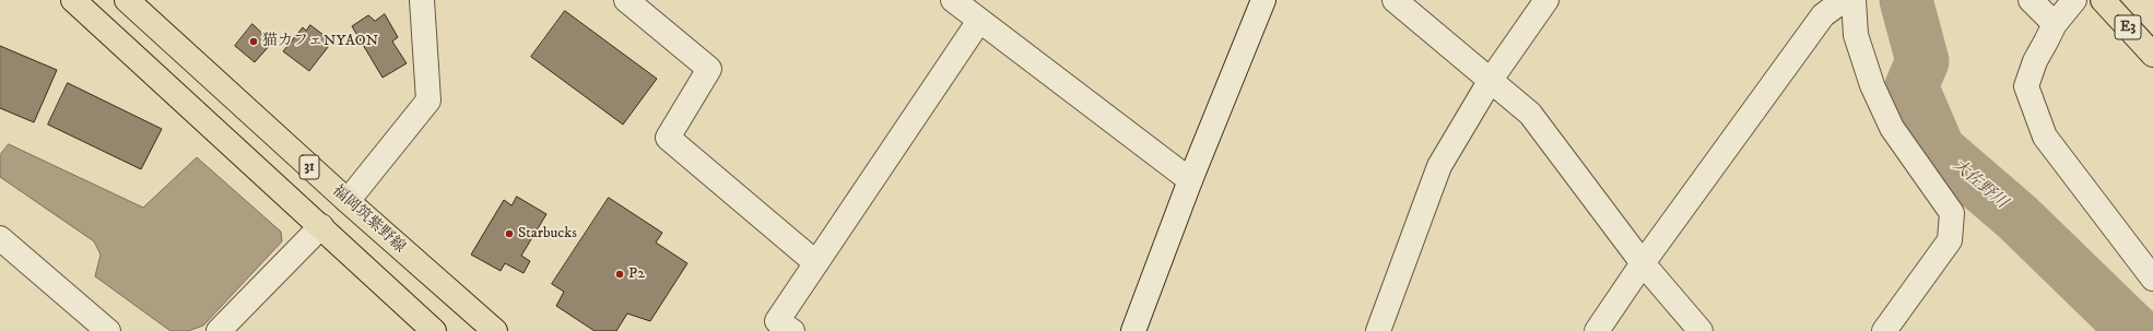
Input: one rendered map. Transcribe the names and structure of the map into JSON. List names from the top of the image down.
{
  "streets": {
    "main road": ["E3", "31", "福岡筑紫野線"]
  },
  "water": ["大佐野川"],
  "places": ["猫カフェNYAON", "Starbucks", "P2"]
}
